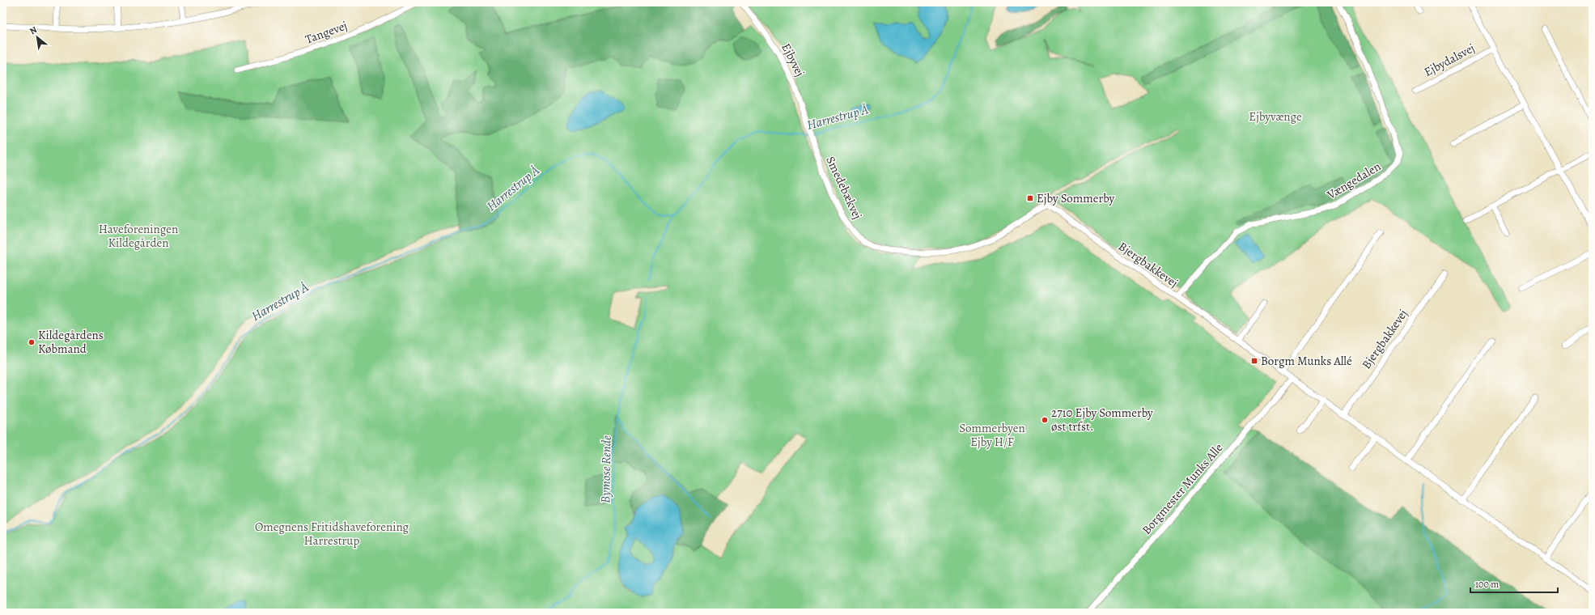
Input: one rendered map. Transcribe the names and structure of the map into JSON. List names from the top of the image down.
{
  "streets": {
    "street": [
      "Tangevej",
      "Ejbyvej",
      "Ejbydalsvej",
      "Vængedalen",
      "Smedebækvej",
      "Bjergbakkevej",
      "Borgmester Munks Alle"
    ]
  },
  "crossings": [
    ["Ejbyvej", "Smedebækvej"],
    ["Vængedalen", "Bjergbakkevej"],
    ["Smedebækvej", "Bjergbakkevej"],
    ["Bjergbakkevej", "Borgmester Munks Alle"]
  ],
  "water": ["Harrestrup Å", "Bymose Rende"],
  "parks": [
    "Ejbyvænge",
    "Haveforeningen Kildegården",
    "Sommerbyen Ejby H/F",
    "Omegnens Fritidshaveforening Harrestrup"
  ],
  "places": {
    "transit": ["Ejby Sommerby", "Borgm Munks Allé"],
    "other": ["Kildegårdens Købmand", "2710 Ejby Sommerby øst trfst."]
  },
  "scale_bar": "100 m",
  "north": "top left"
}
